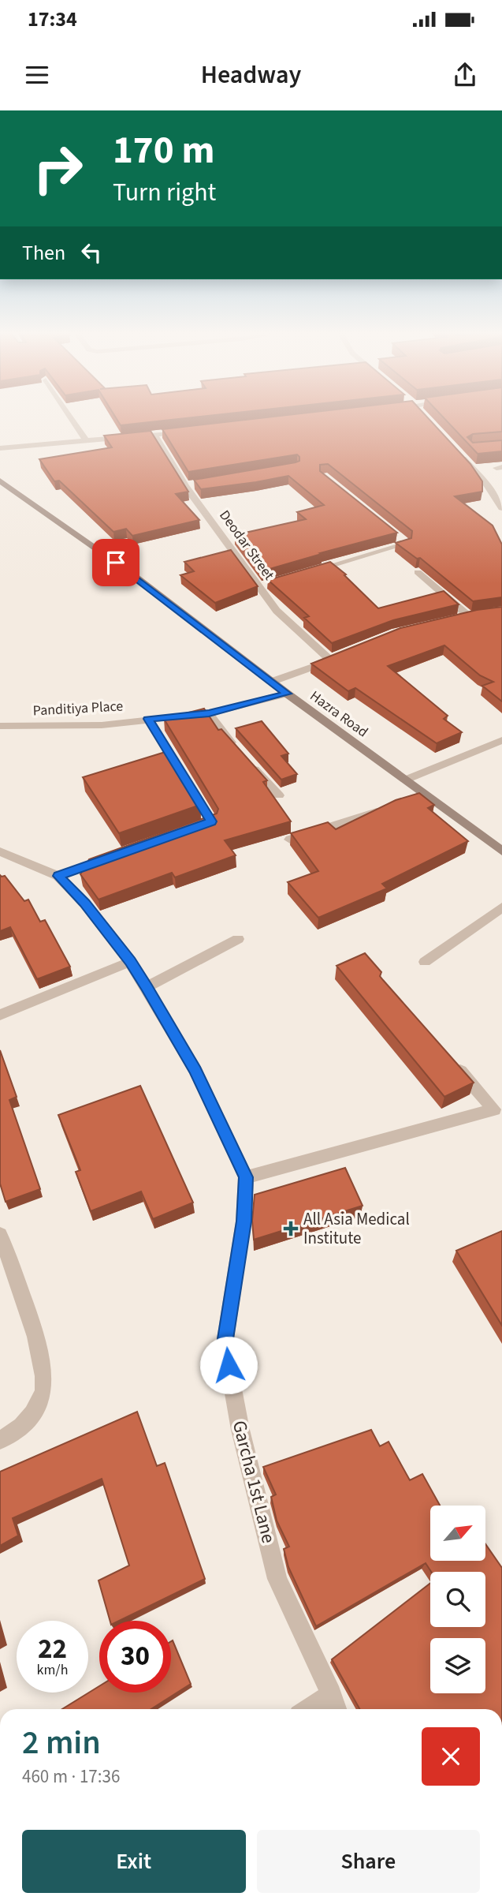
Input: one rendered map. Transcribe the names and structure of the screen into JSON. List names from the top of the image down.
{
  "streets": {
    "main road": ["Hazra Road"],
    "street": ["Deodar Street", "Panditiya Place", "Garcha 1st Lane"]
  },
  "crossings": [
    ["Deodar Street", "Hazra Road"],
    ["Panditiya Place", "Hazra Road"]
  ],
  "places": {
    "health": ["All Asia Medical Institute"]
  },
  "north": "top right",
  "page": {
    "status": "17:34",
    "header": "Headway",
    "turn": ["170 m", "Turn right"],
    "then": "Then",
    "speed": "22 km/h",
    "limit": "30",
    "heading": ["2 min", "460 m · 17:36"],
    "buttons": ["Exit", "Share"]
  }
}
